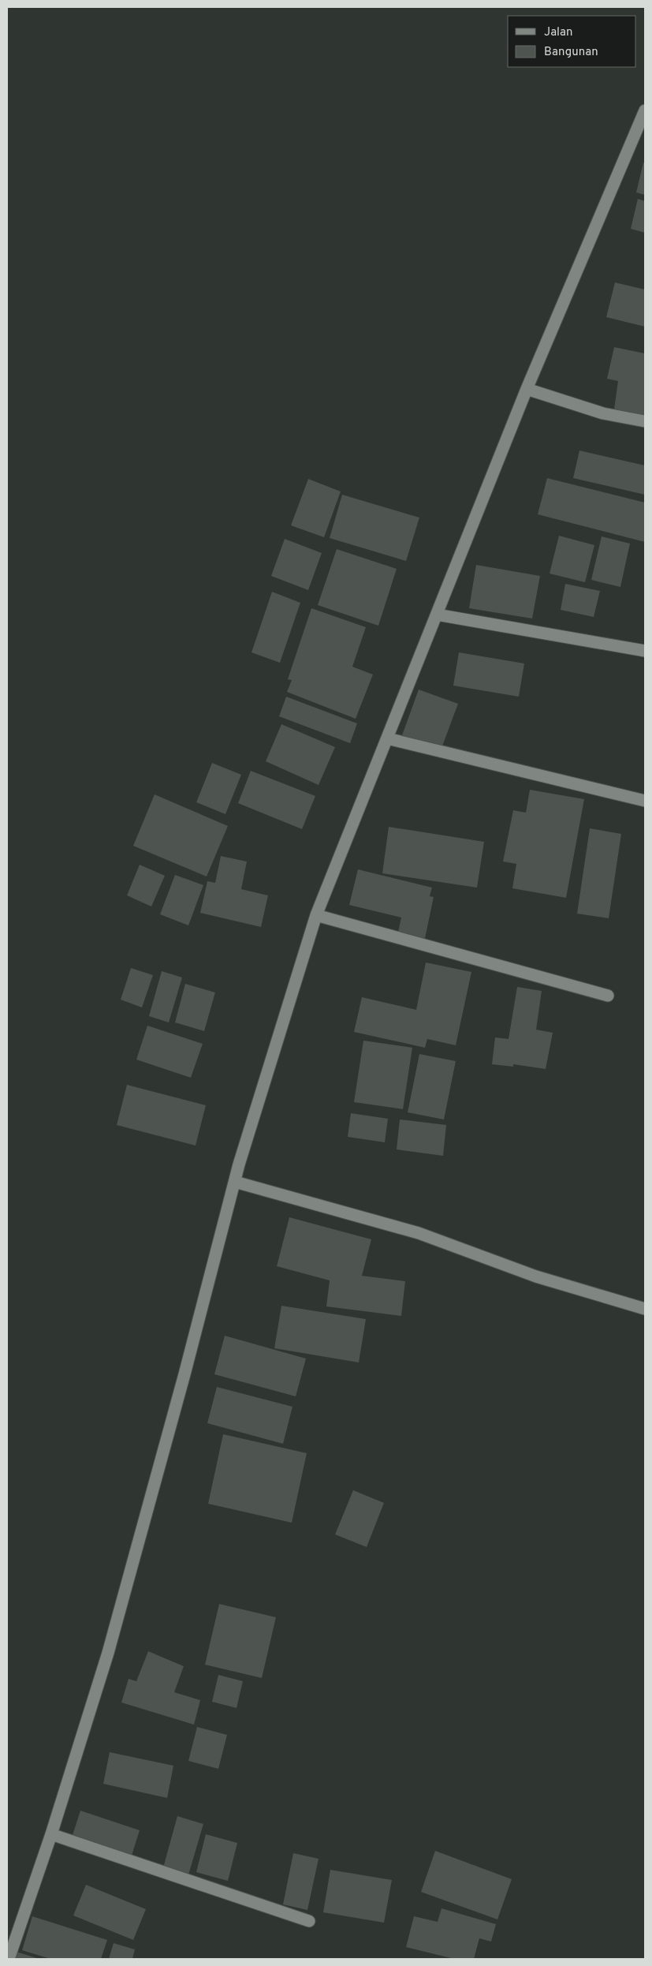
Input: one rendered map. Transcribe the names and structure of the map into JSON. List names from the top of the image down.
{
  "legend": ["Jalan", "Bangunan"]
}
